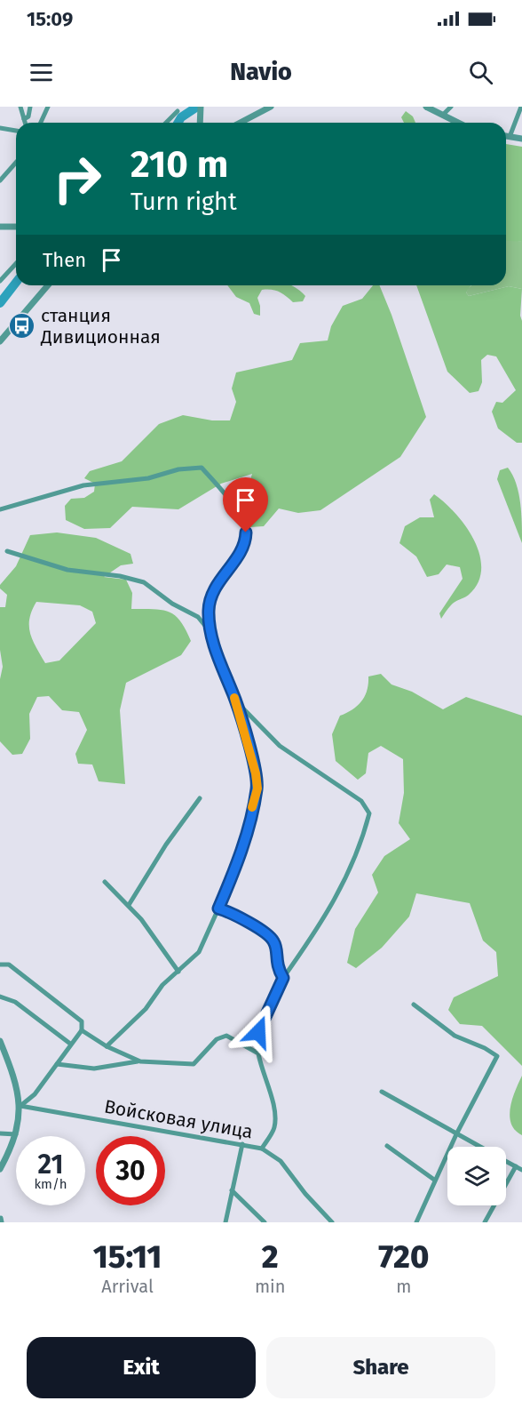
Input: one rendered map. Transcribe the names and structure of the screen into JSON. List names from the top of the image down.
{
  "streets": {
    "street": ["Войсковая улица"]
  },
  "places": {
    "bus stop": ["станция Дивиционная"]
  },
  "page": {
    "status": "15:09",
    "header": "Navio",
    "turn": ["210 m", "Turn right"],
    "then": "Then",
    "speed": "21 km/h",
    "limit": "30",
    "eta": [
      "15:11",
      "Arrival",
      "2",
      "min",
      "720",
      "m"
    ],
    "buttons": ["Exit", "Share"]
  }
}
